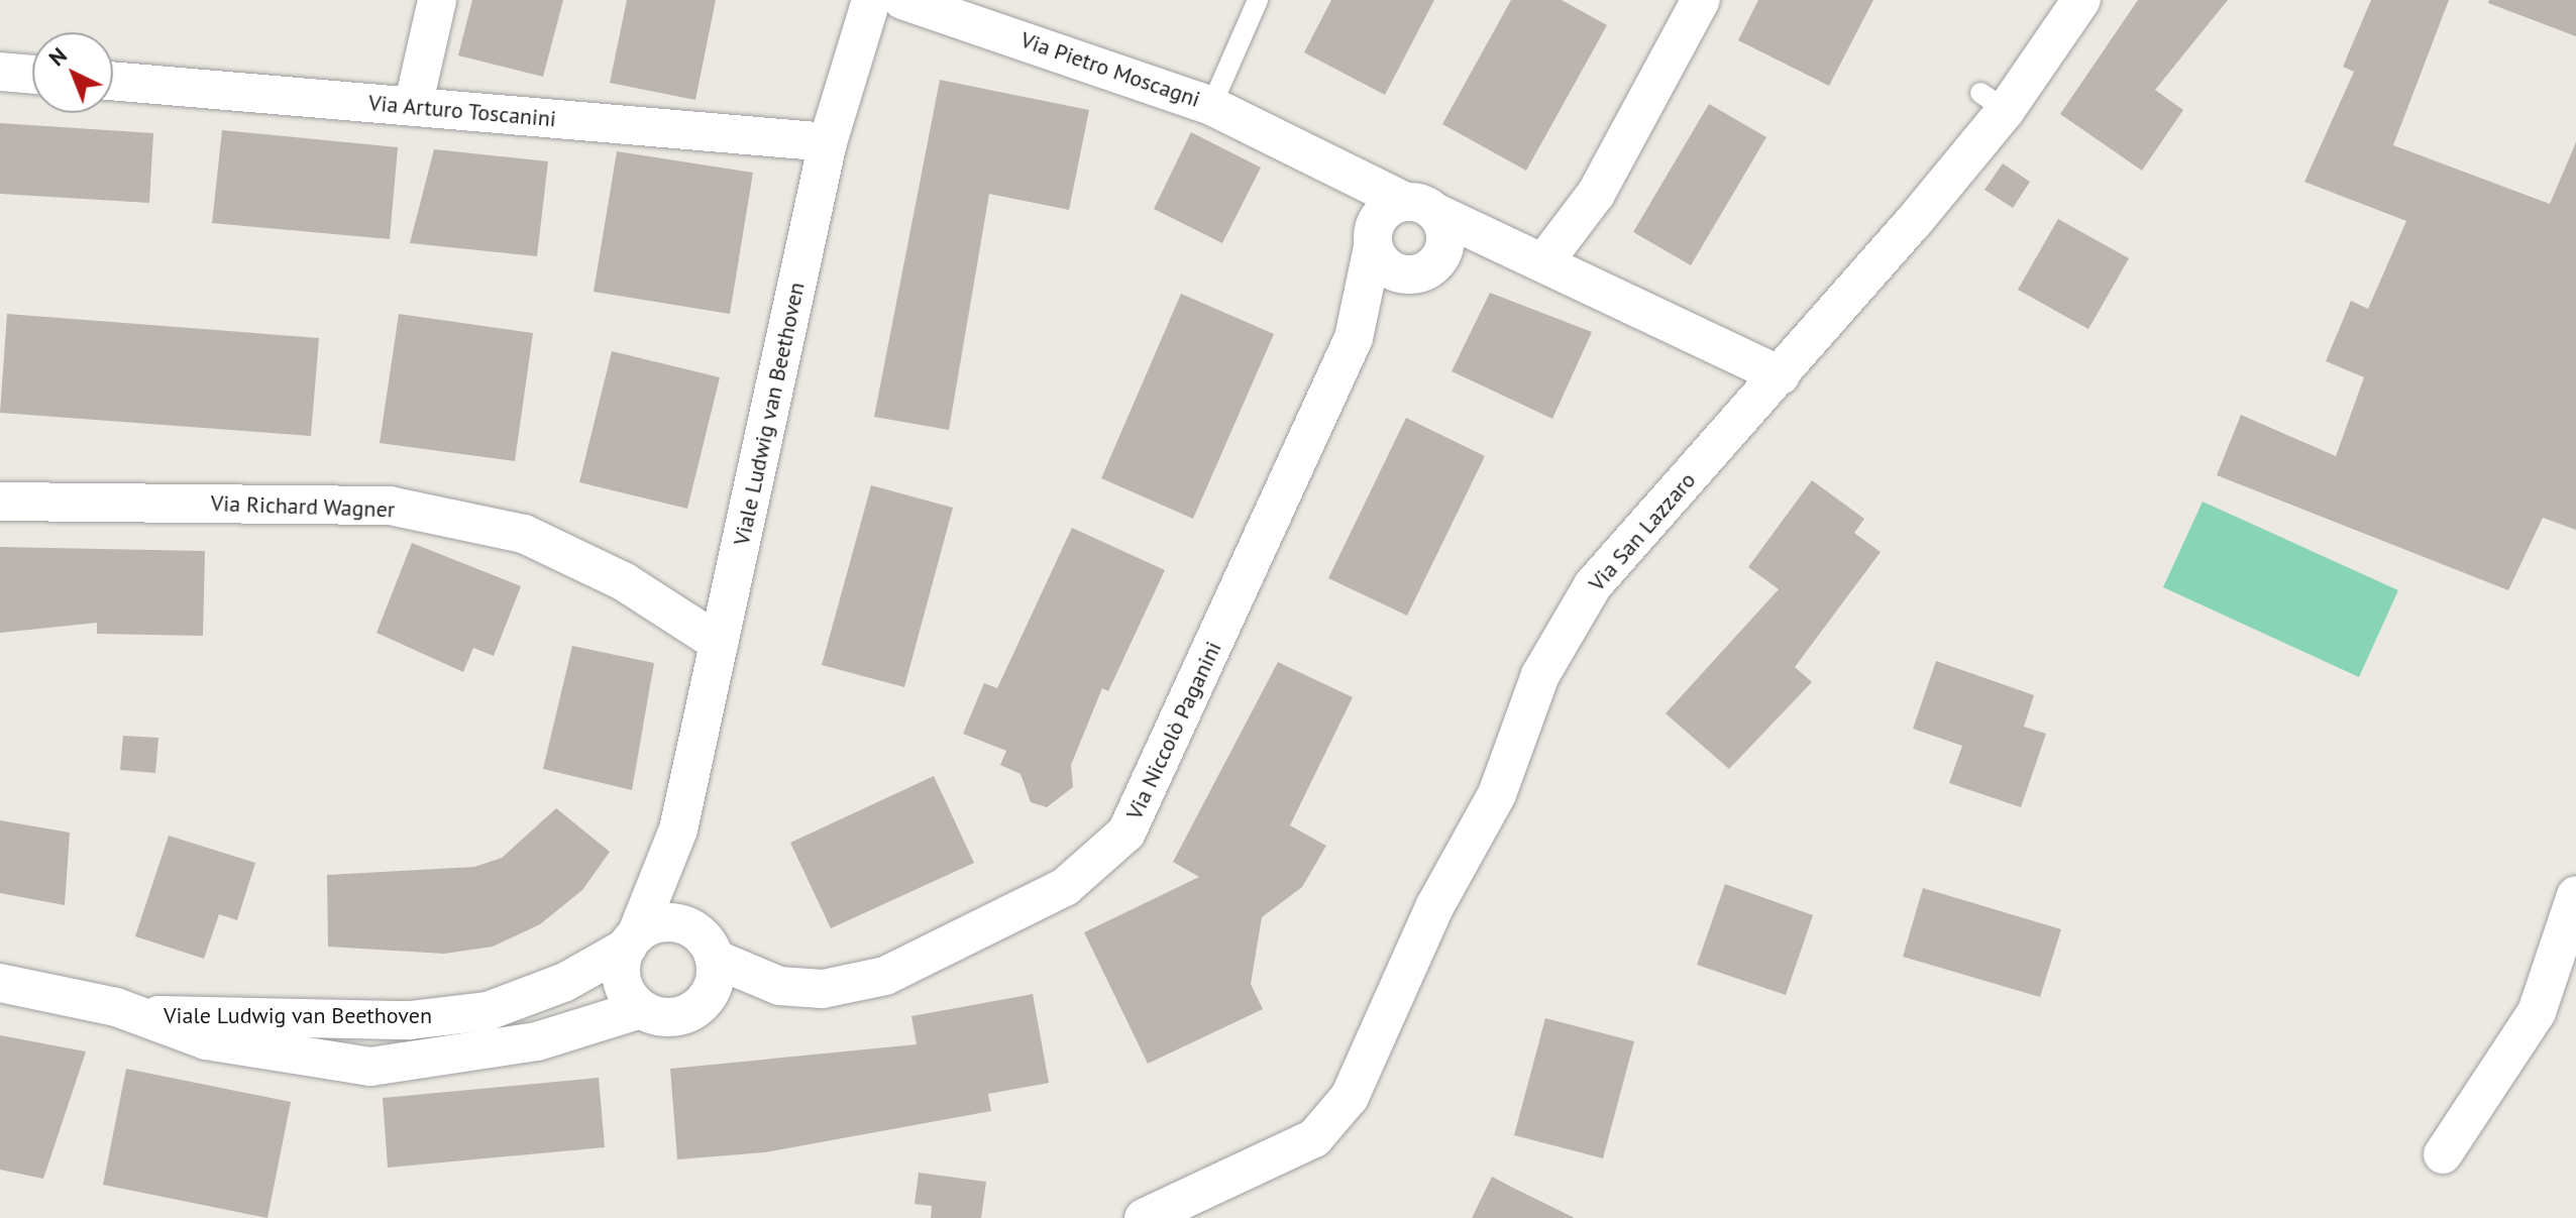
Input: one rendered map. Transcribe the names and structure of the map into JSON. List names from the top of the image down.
{
  "streets": {
    "street": [
      "Via Pietro Moscagni",
      "Via Arturo Toscanini",
      "Viale Ludwig van Beethoven",
      "Via Richard Wagner",
      "Via San Lazzaro",
      "Via Niccolò Paganini"
    ]
  },
  "crossings": [
    ["Via Pietro Moscagni", "Via San Lazzaro"],
    ["Via Pietro Moscagni", "Via Niccolò Paganini"],
    ["Via Arturo Toscanini", "Viale Ludwig van Beethoven"],
    ["Viale Ludwig van Beethoven", "Via Richard Wagner"],
    ["Viale Ludwig van Beethoven", "Via Niccolò Paganini"]
  ],
  "north": "top left"
}
